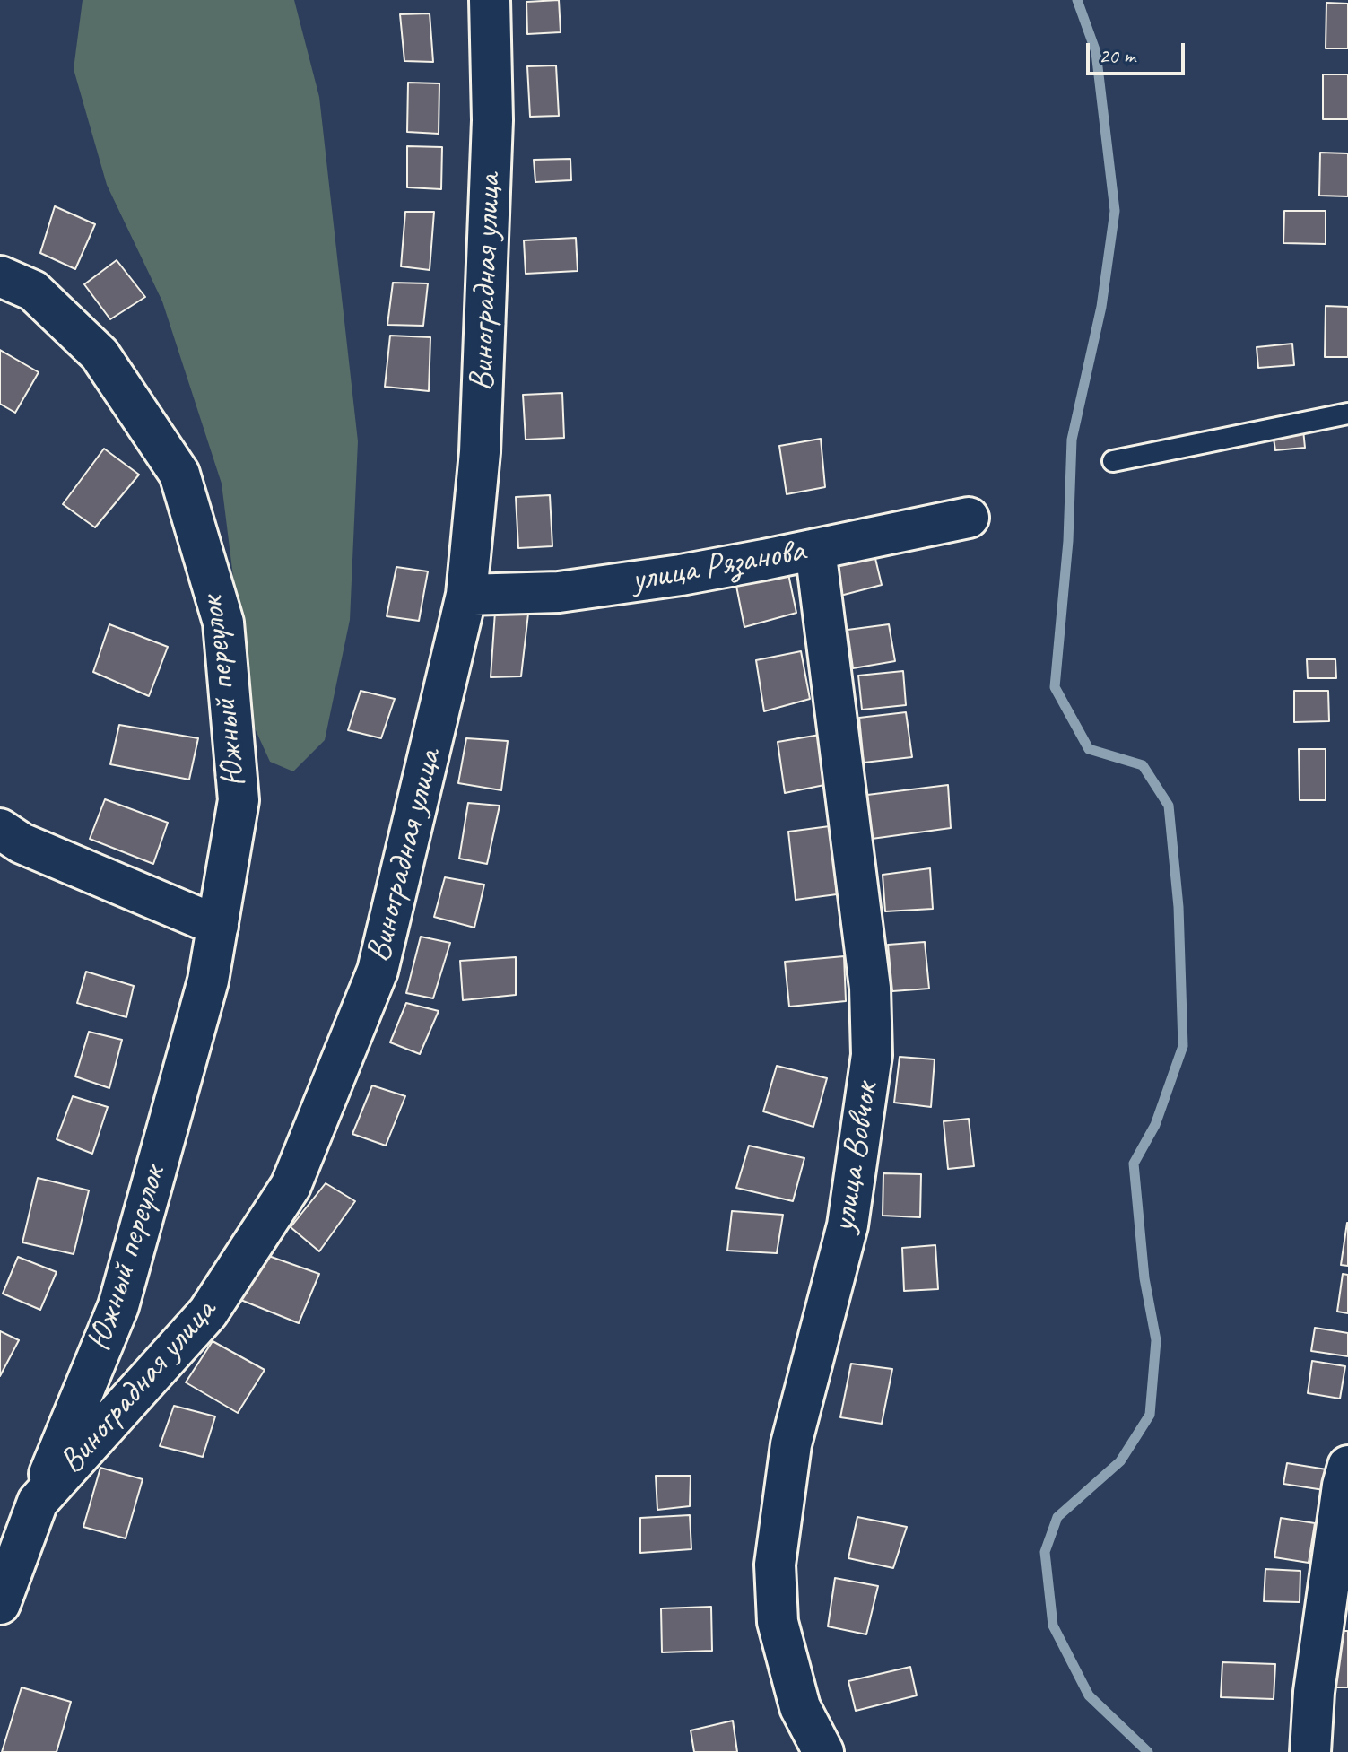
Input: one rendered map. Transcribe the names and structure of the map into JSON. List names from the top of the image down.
{
  "streets": {
    "street": [
      "Виноградная улица",
      "улица Рязанова",
      "Южный переулок",
      "улица Вовчок"
    ]
  },
  "crossings": [
    ["Виноградная улица", "улица Рязанова"],
    ["Виноградная улица", "Южный переулок"],
    ["улица Рязанова", "улица Вовчок"]
  ],
  "scale_bar": "20 m"
}
